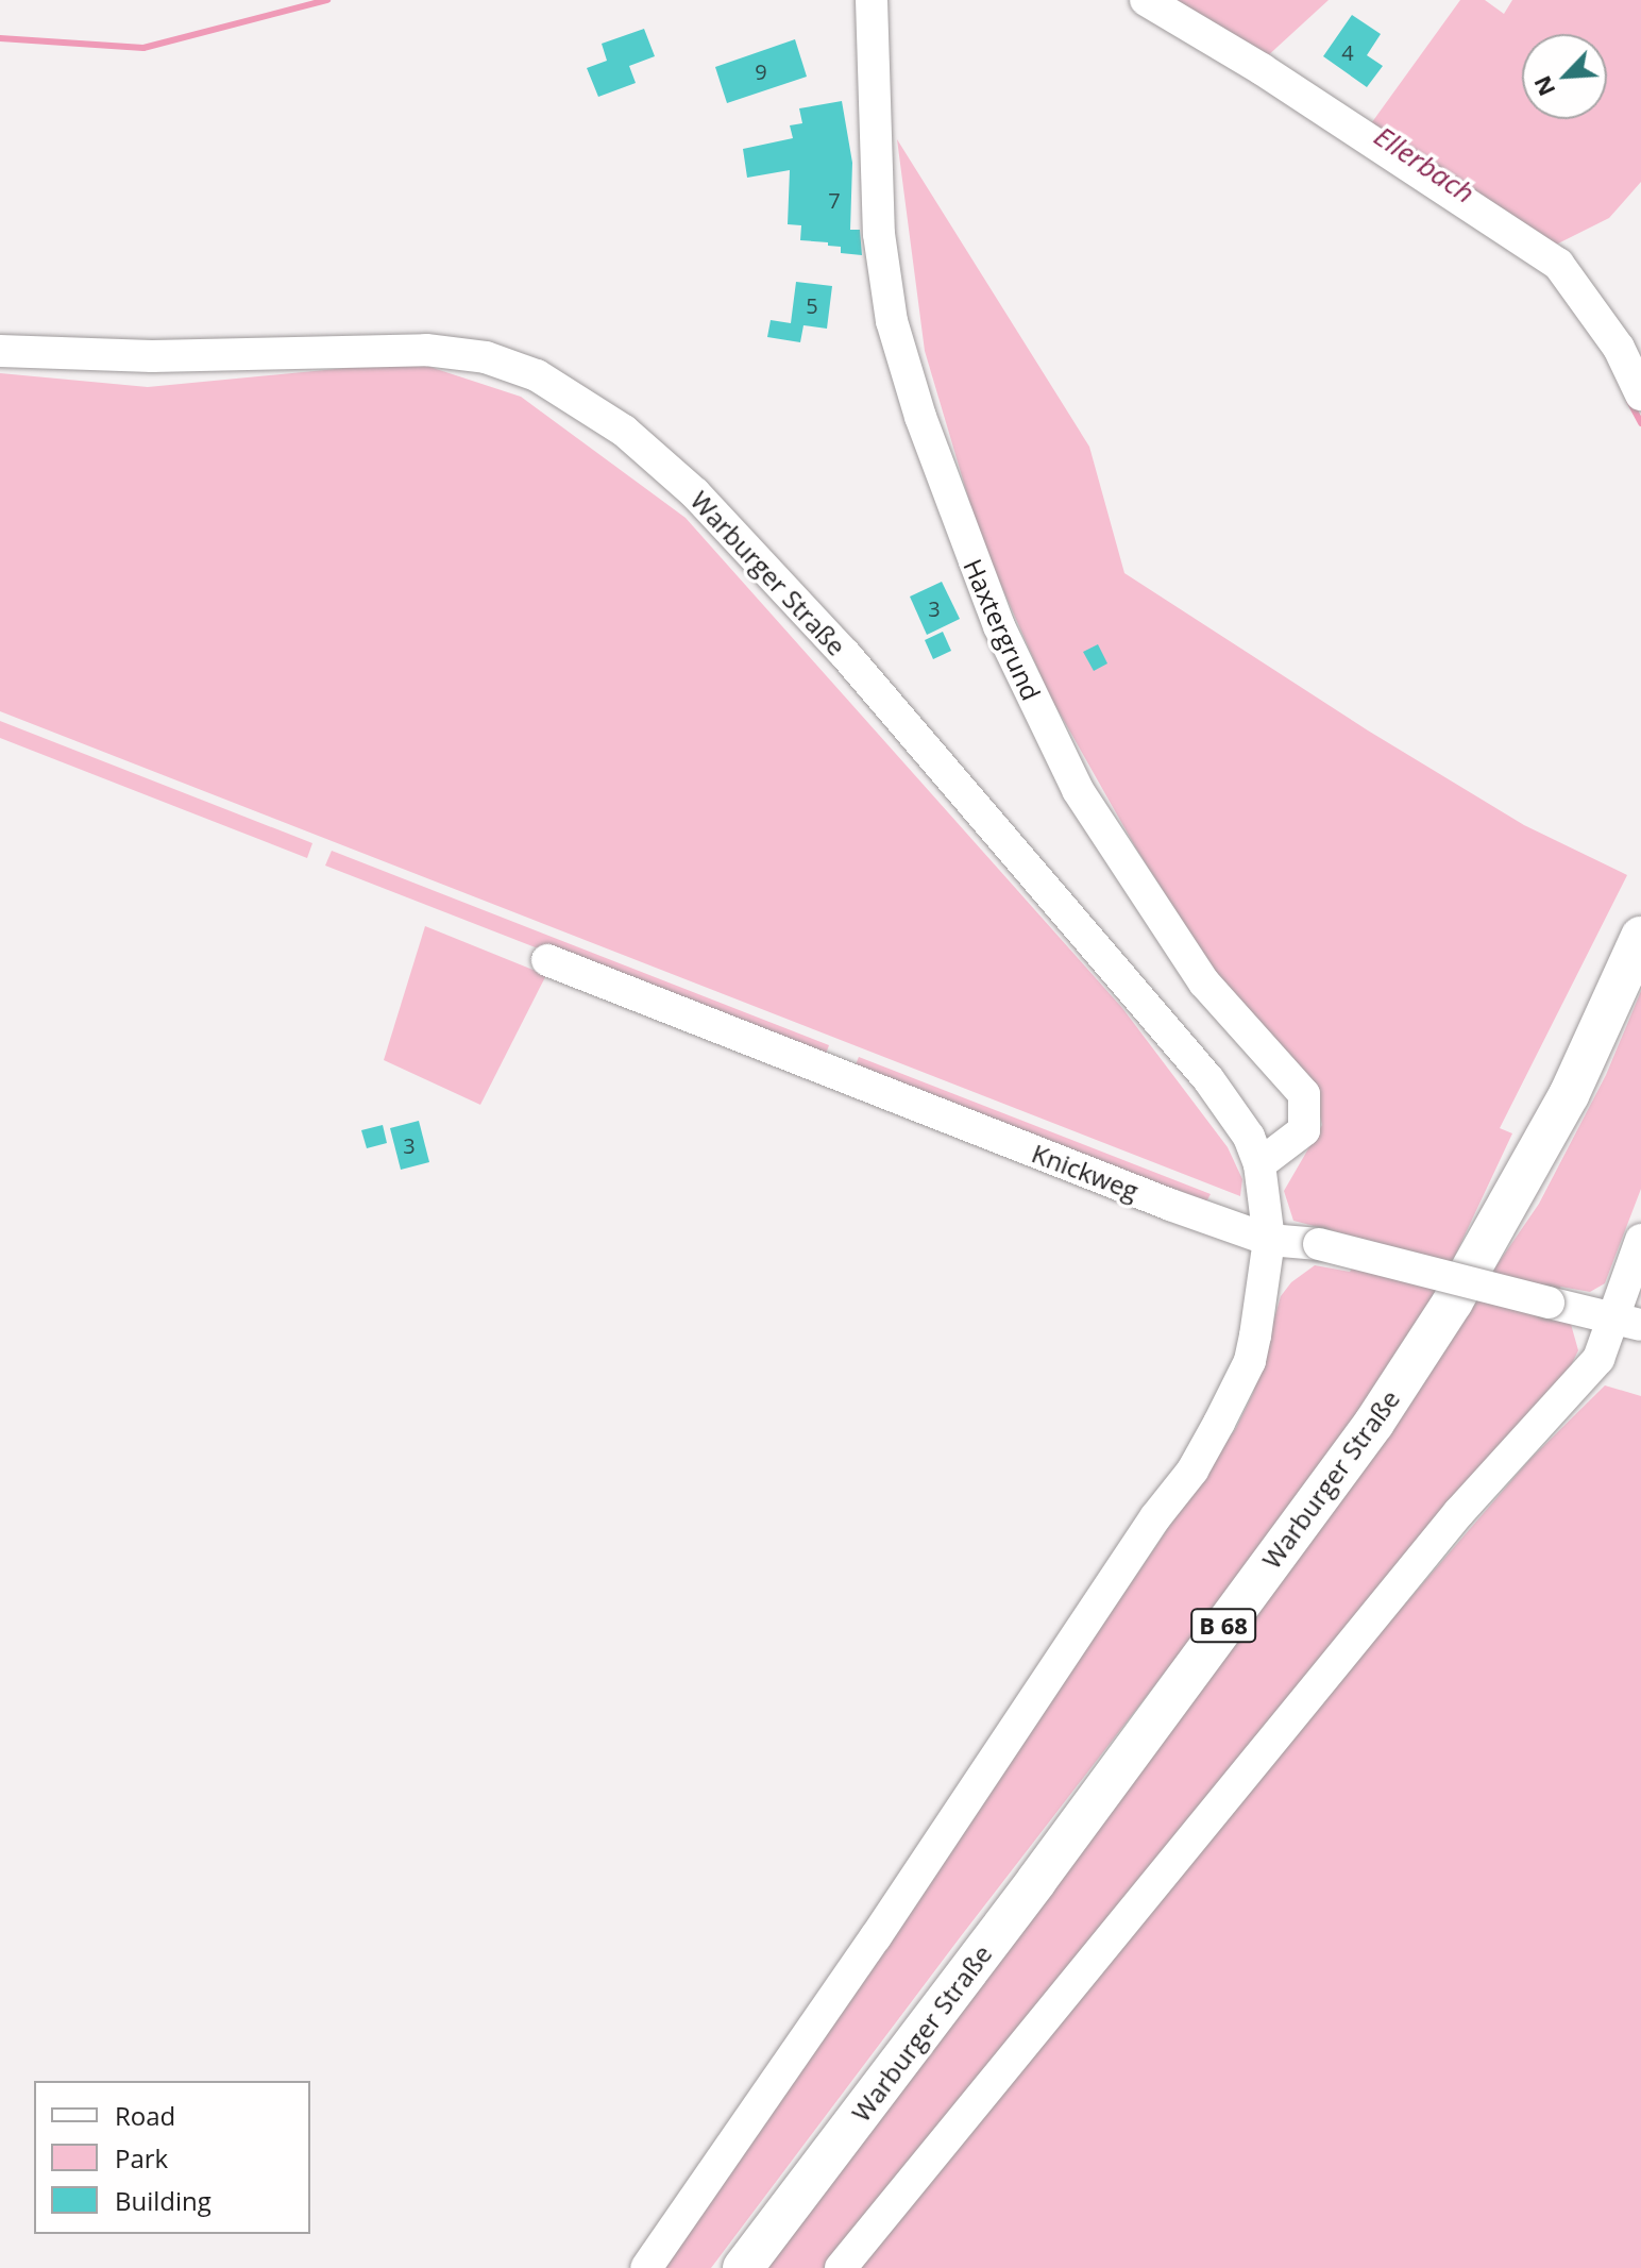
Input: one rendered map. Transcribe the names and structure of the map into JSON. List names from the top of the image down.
{
  "streets": {
    "main road": ["Warburger Straße", "B 68"],
    "street": ["Haxtergrund", "Knickweg"]
  },
  "crossings": [
    ["Warburger Straße", "Haxtergrund"],
    ["Warburger Straße", "Knickweg"]
  ],
  "water": ["Ellerbach"],
  "house_numbers": [
    "4",
    "9",
    "7",
    "5",
    "3",
    "3"
  ],
  "legend": ["Road", "Park", "Building"],
  "north": "bottom left"
}
